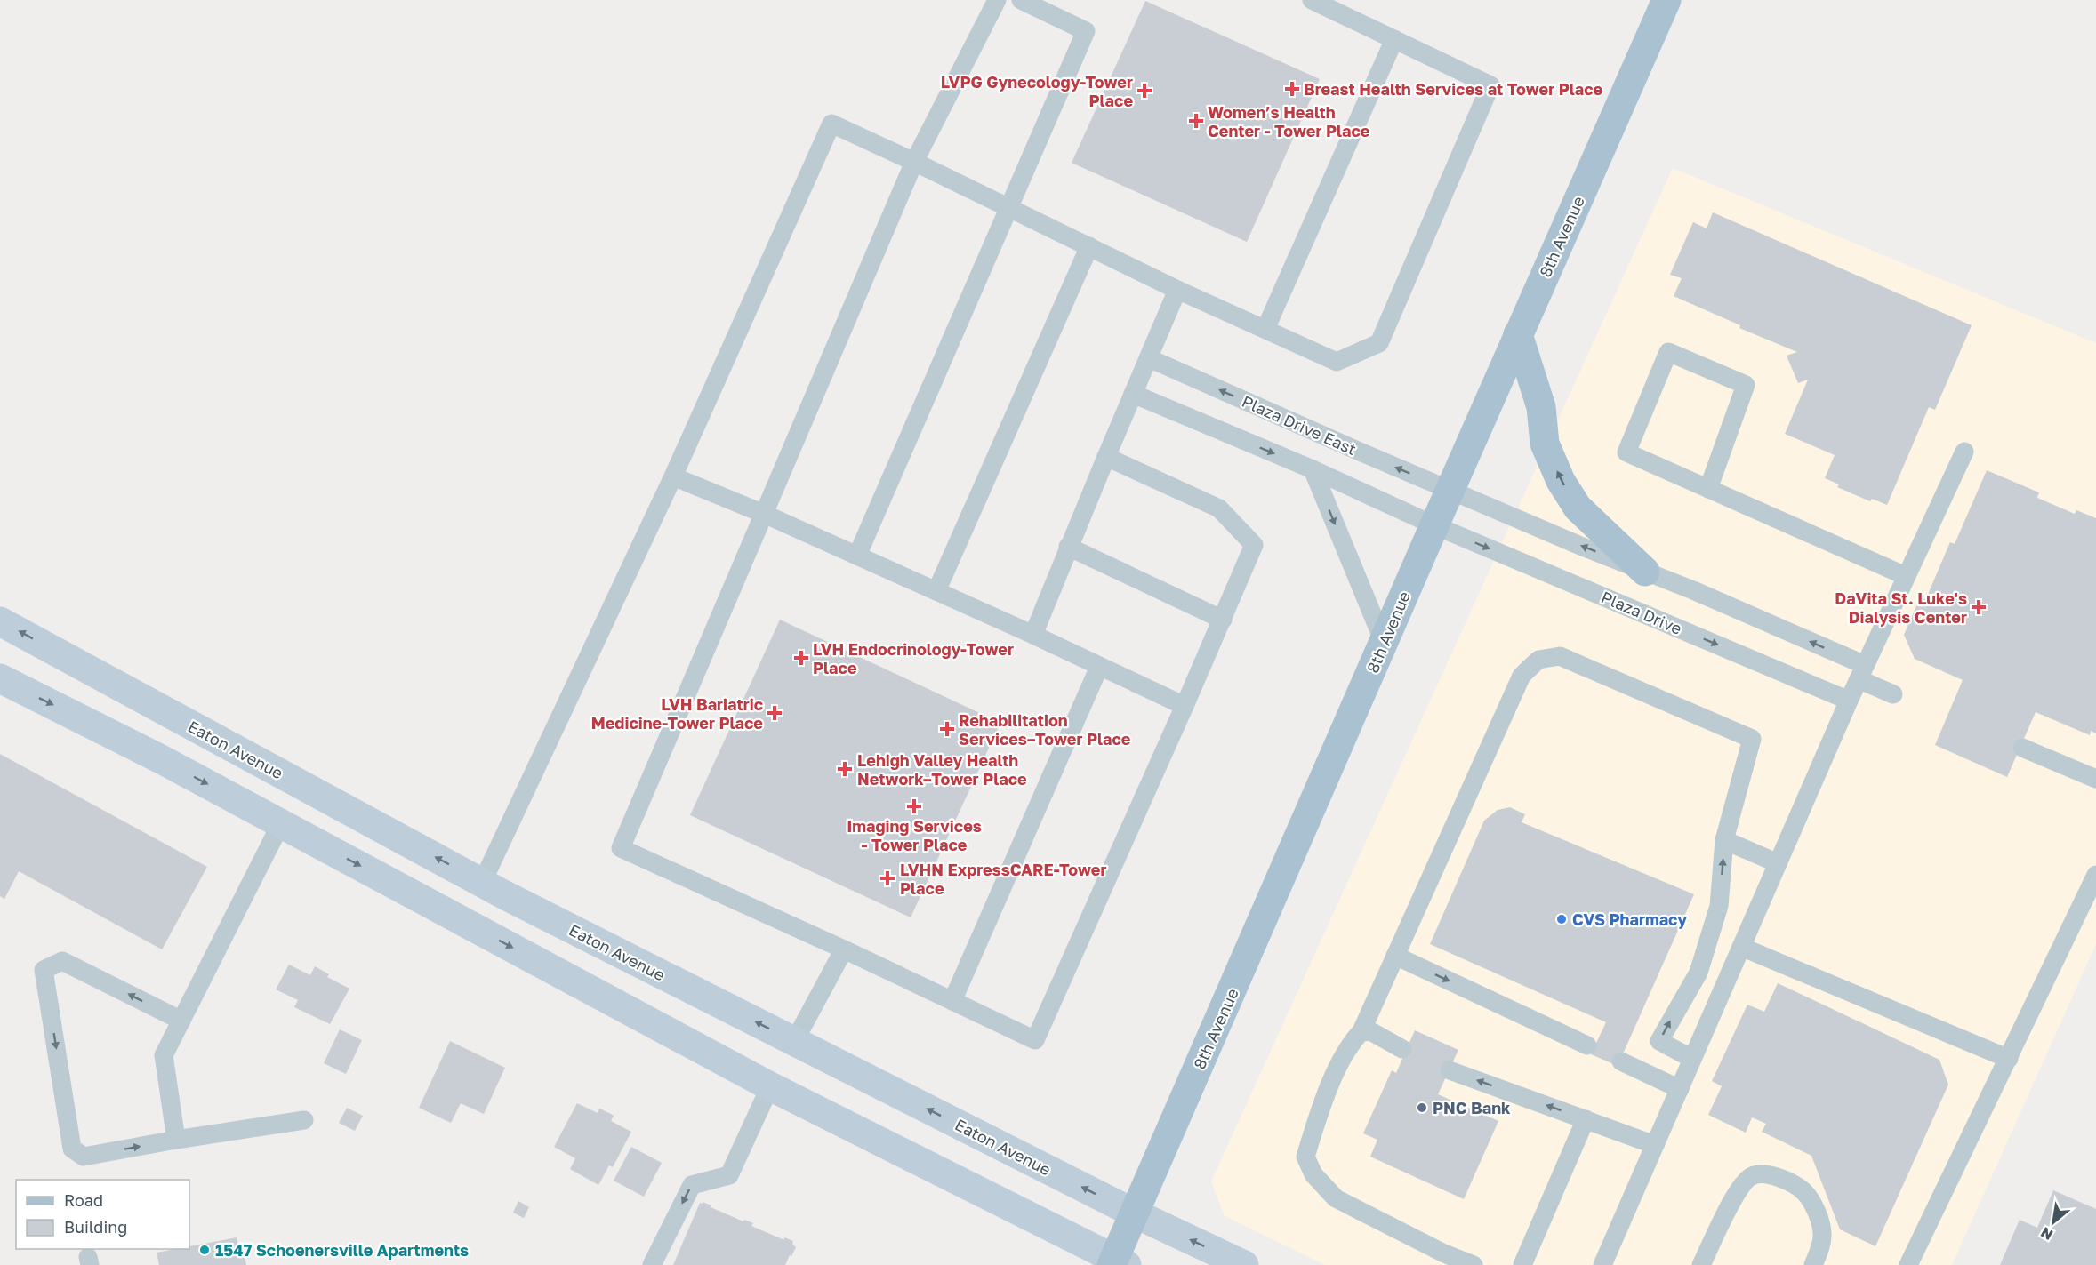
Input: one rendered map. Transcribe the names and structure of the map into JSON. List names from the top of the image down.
{
  "streets": {
    "main road": ["8th Avenue"],
    "street": ["Eaton Avenue"],
    "lane": ["Plaza Drive East", "Plaza Drive"]
  },
  "crossings": [
    ["8th Avenue", "Plaza Drive East"],
    ["8th Avenue", "Plaza Drive"],
    ["8th Avenue", "Eaton Avenue"]
  ],
  "places": {
    "health": [
      "Breast Health Services at Tower Place",
      "LVPG Gynecology-Tower Place",
      "Women’s Health Center - Tower Place",
      "DaVita St. Luke's Dialysis Center",
      "LVH Endocrinology-Tower Place",
      "LVH Bariatric Medicine-Tower Place",
      "Rehabilitation Services–Tower Place",
      "Lehigh Valley Health Network–Tower Place",
      "Imaging Services - Tower Place",
      "LVHN ExpressCARE-Tower Place"
    ],
    "other": ["CVS Pharmacy", "PNC Bank", "1547 Schoenersville Apartments"]
  },
  "legend": ["Road", "Building"],
  "north": "bottom left"
}
